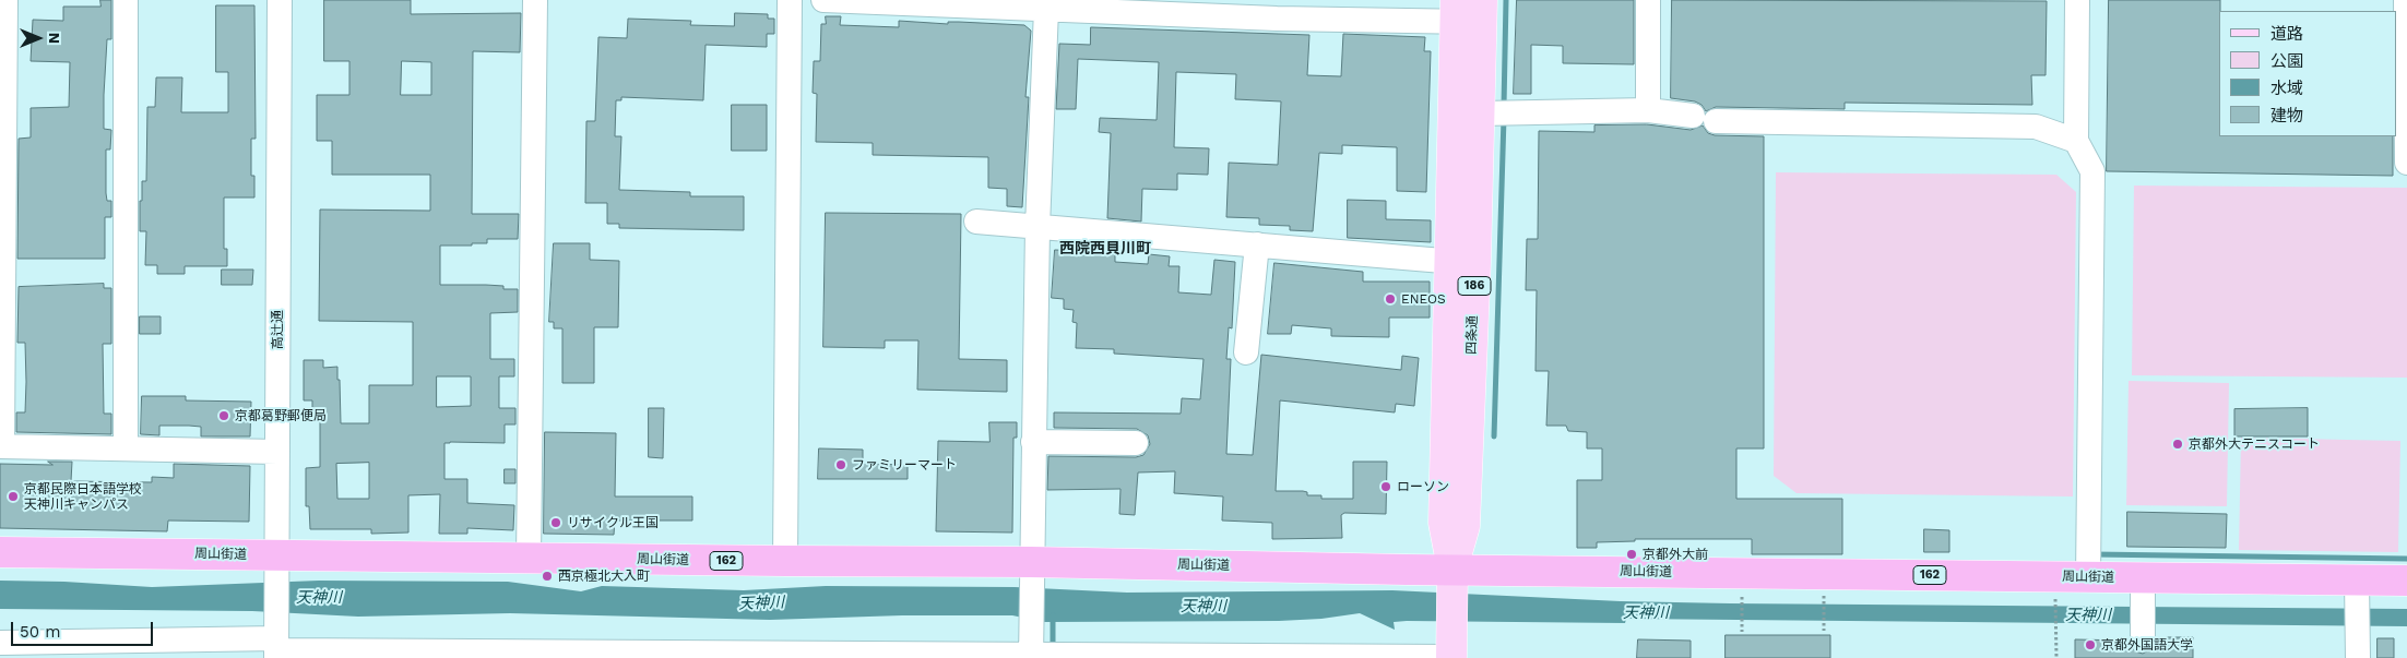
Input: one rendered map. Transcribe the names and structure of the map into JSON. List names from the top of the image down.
{
  "streets": {
    "highway": ["周山街道", "162"],
    "main road": ["186", "四条通"],
    "street": ["高辻通"]
  },
  "crossings": [
    ["高辻通", "周山街道"],
    ["四条通", "周山街道"]
  ],
  "districts": ["西院西貝川町"],
  "water": ["天神川"],
  "places": [
    "ENEOS",
    "京都葛野郵便局",
    "京都外大テニスコート",
    "ファミリーマート",
    "ローソン",
    "京都民際日本語学校 天神川キャンパス",
    "リサイクル王国",
    "京都外大前",
    "西京極北大入町",
    "京都外国語大学"
  ],
  "legend": [
    "道路",
    "公園",
    "水域",
    "建物"
  ],
  "scale_bar": "50 m",
  "north": "right"
}
